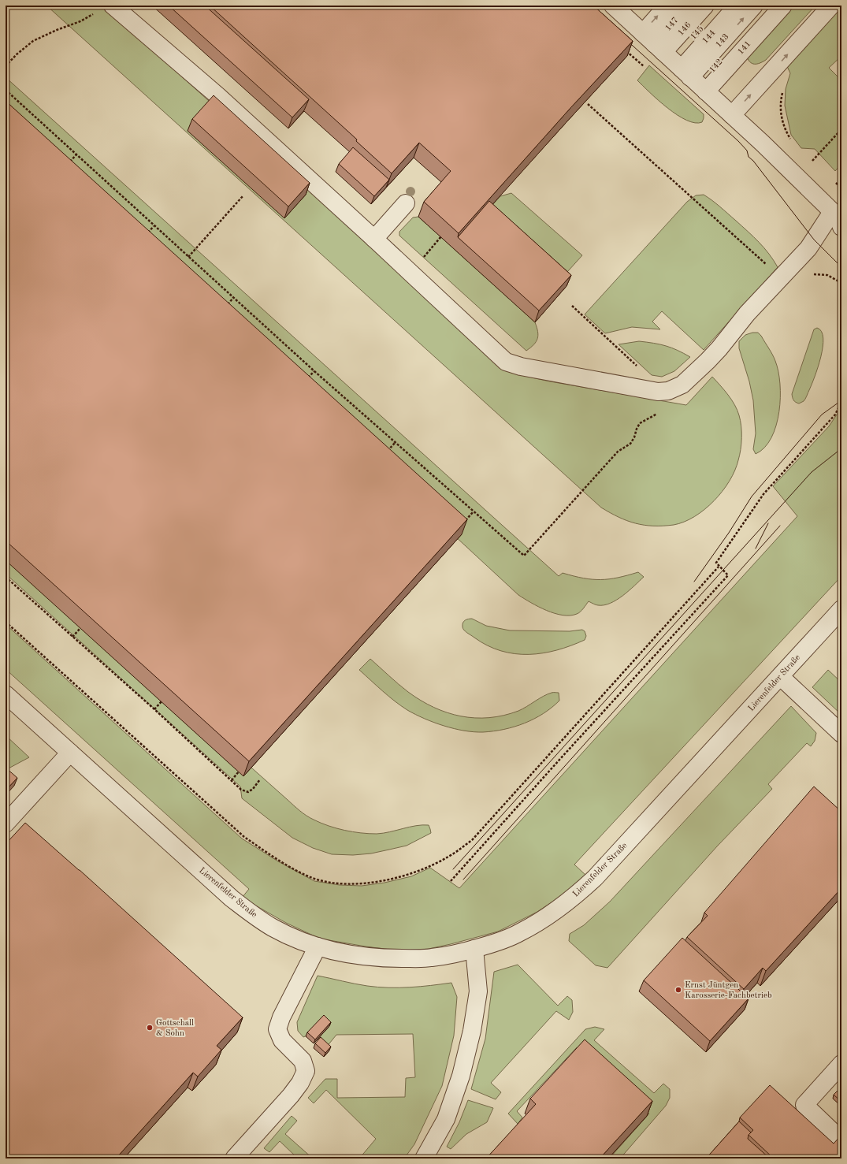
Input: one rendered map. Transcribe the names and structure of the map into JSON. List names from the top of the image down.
{
  "streets": {
    "street": [
      "147",
      "146",
      "145",
      "144",
      "143",
      "141",
      "142",
      "Lierenfelder Straße"
    ]
  },
  "crossings": [
    ["147", "146"],
    ["147", "145"],
    ["147", "144"],
    ["147", "143"],
    ["147", "141"],
    ["147", "142"],
    ["146", "145"],
    ["146", "144"],
    ["146", "143"],
    ["146", "141"],
    ["146", "142"],
    ["145", "144"],
    ["145", "143"],
    ["145", "141"],
    ["145", "142"],
    ["144", "143"],
    ["144", "141"],
    ["144", "142"],
    ["143", "141"],
    ["143", "142"],
    ["141", "142"]
  ],
  "places": ["Ernst Jüntgen Karosserie-Fachbetrieb", "Gottschall & Sohn"]
}
